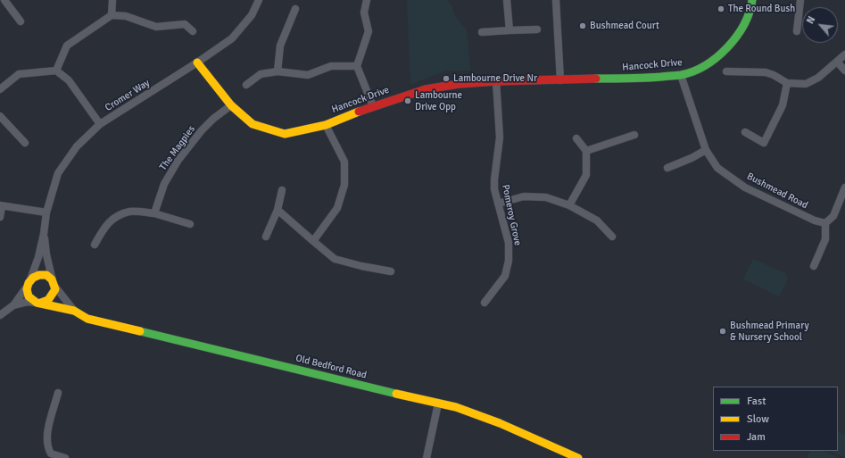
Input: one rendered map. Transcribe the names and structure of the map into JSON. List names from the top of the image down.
{
  "streets": {
    "street": [
      "Hancock Drive",
      "Cromer Way",
      "The Magpies",
      "Bushmead Road",
      "Pomeroy Grove",
      "Old Bedford Road"
    ]
  },
  "crossings": [
    ["Hancock Drive", "Cromer Way"],
    ["Hancock Drive", "The Magpies"],
    ["Hancock Drive", "Bushmead Road"],
    ["Hancock Drive", "Pomeroy Grove"],
    ["Cromer Way", "Old Bedford Road"]
  ],
  "places": [
    "The Round Bush",
    "Bushmead Court",
    "Lambourne Drive Nr",
    "Lambourne Drive Opp",
    "Bushmead Primary & Nursery School"
  ],
  "legend": ["Fast", "Slow", "Jam"],
  "north": "top left"
}
